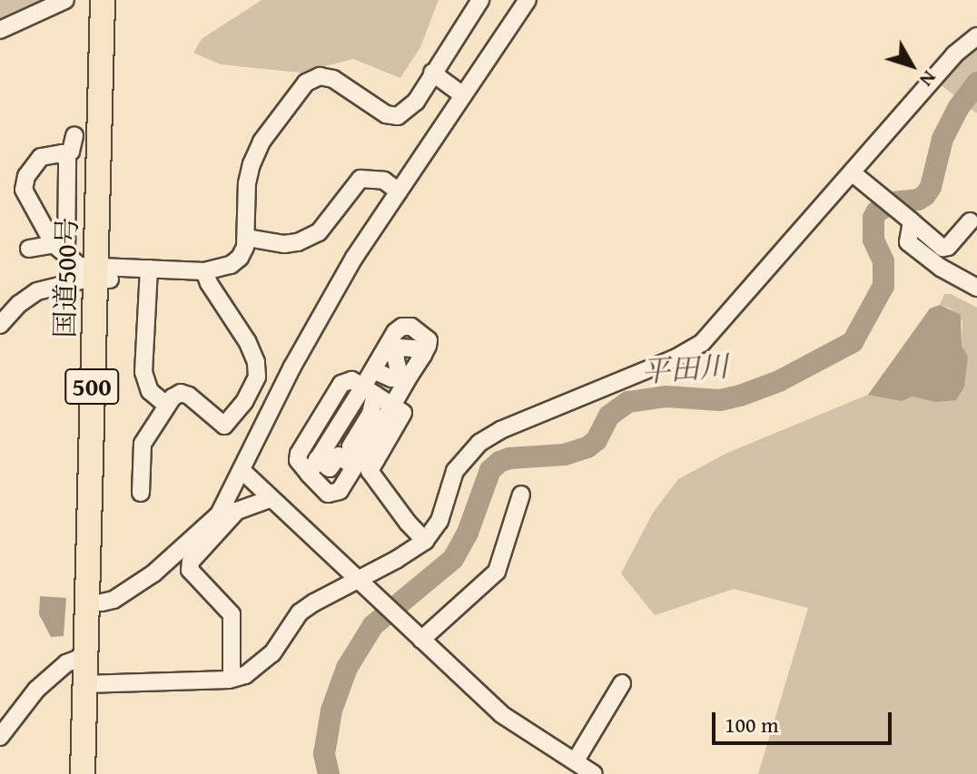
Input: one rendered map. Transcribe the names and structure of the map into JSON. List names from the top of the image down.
{
  "streets": {
    "highway": ["国道500号", "500"]
  },
  "water": ["平田川"],
  "scale_bar": "100 m",
  "north": "bottom right"
}
